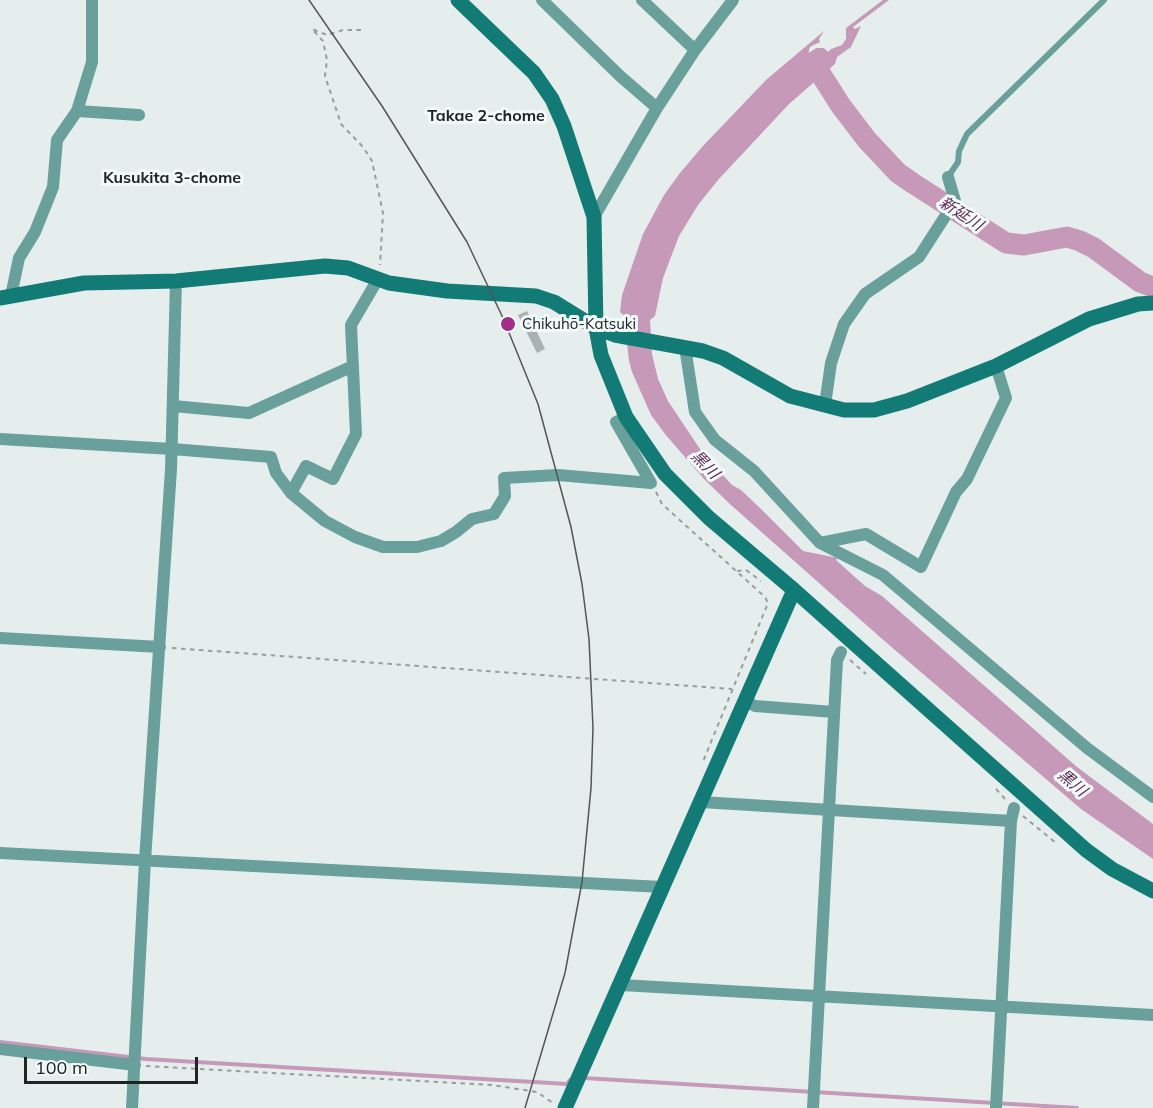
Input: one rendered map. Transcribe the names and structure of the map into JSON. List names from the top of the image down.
{
  "districts": ["Takae 2-chome", "Kusukita 3-chome"],
  "water": ["新延川", "黒川"],
  "places": ["Chikuhō-Katsuki"],
  "scale_bar": "100 m"
}
